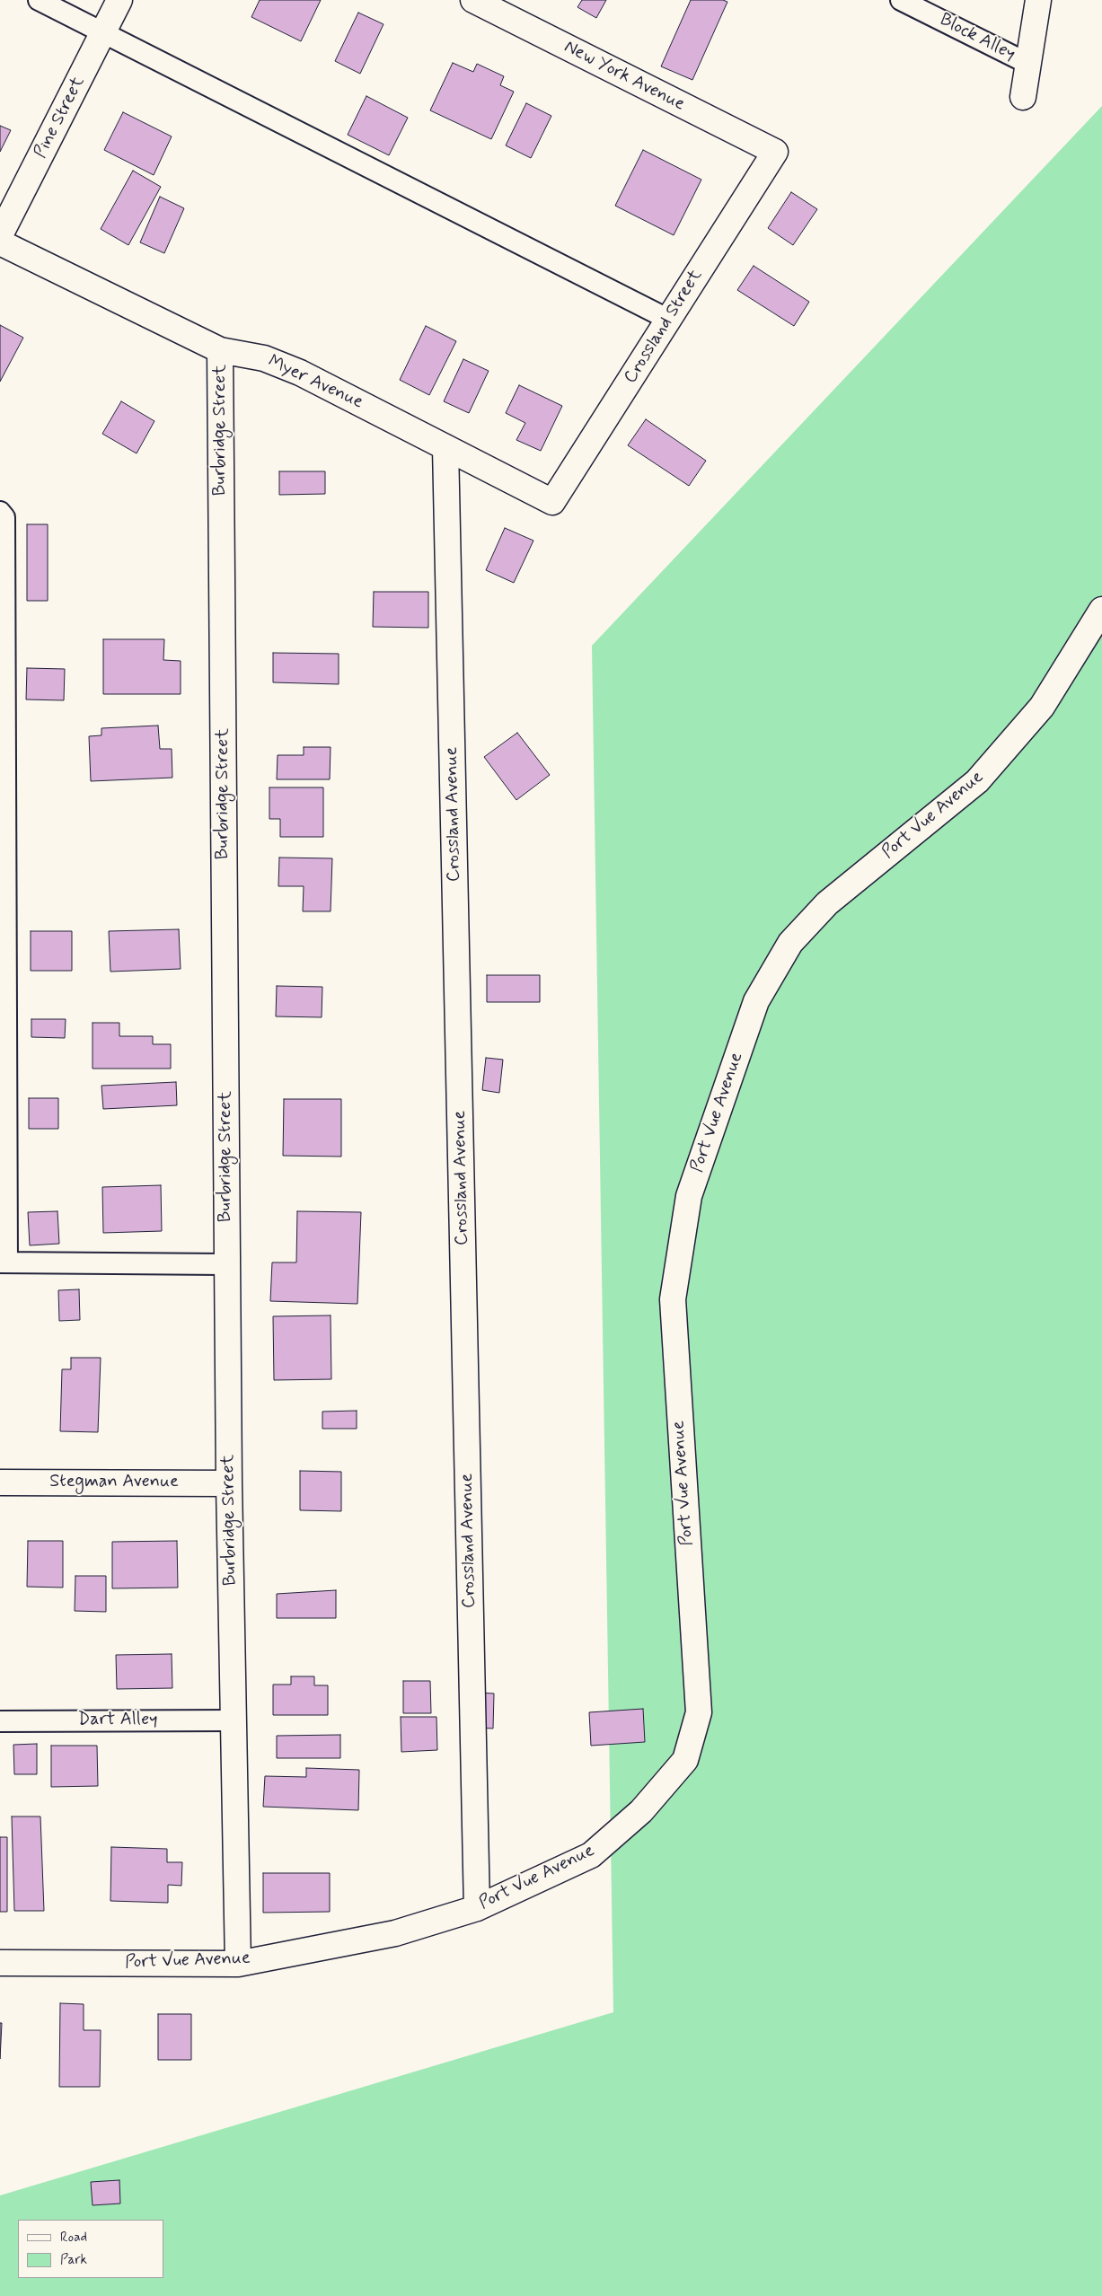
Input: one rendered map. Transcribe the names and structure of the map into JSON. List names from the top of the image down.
{
  "streets": {
    "street": [
      "New York Avenue",
      "Pine Street",
      "Crossland Street",
      "Myer Avenue",
      "Burbridge Street",
      "Crossland Avenue",
      "Port Vue Avenue",
      "Stegman Avenue"
    ],
    "lane": ["Block Alley", "Dart Alley"]
  },
  "crossings": [
    ["New York Avenue", "Crossland Street"],
    ["Crossland Street", "Myer Avenue"],
    ["Myer Avenue", "Burbridge Street"],
    ["Myer Avenue", "Crossland Avenue"],
    ["Burbridge Street", "Port Vue Avenue"],
    ["Burbridge Street", "Stegman Avenue"],
    ["Burbridge Street", "Dart Alley"],
    ["Crossland Avenue", "Port Vue Avenue"]
  ],
  "legend": ["Road", "Park"]
}
